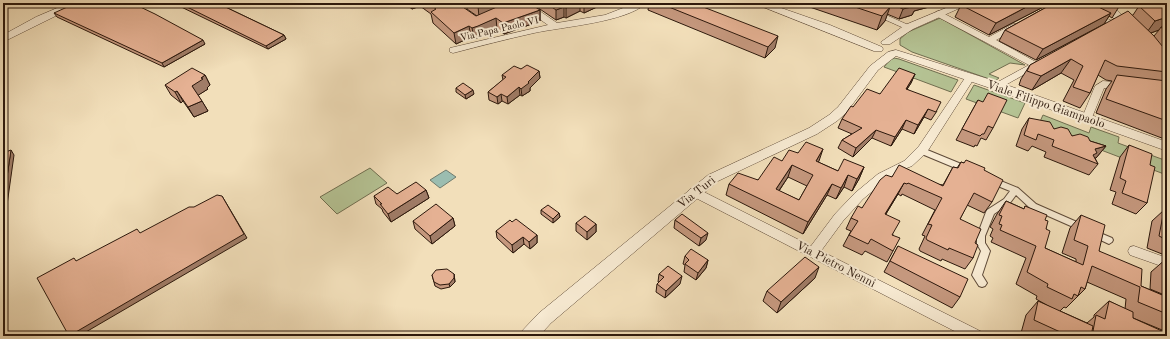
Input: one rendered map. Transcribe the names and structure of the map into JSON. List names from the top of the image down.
{
  "streets": {
    "street": [
      "Via Papa Paolo VI",
      "Viale Filippo Giampaolo",
      "Via Turi",
      "Via Pietro Nenni"
    ]
  },
  "crossings": [
    ["Via Turi", "Via Pietro Nenni"]
  ]
}
